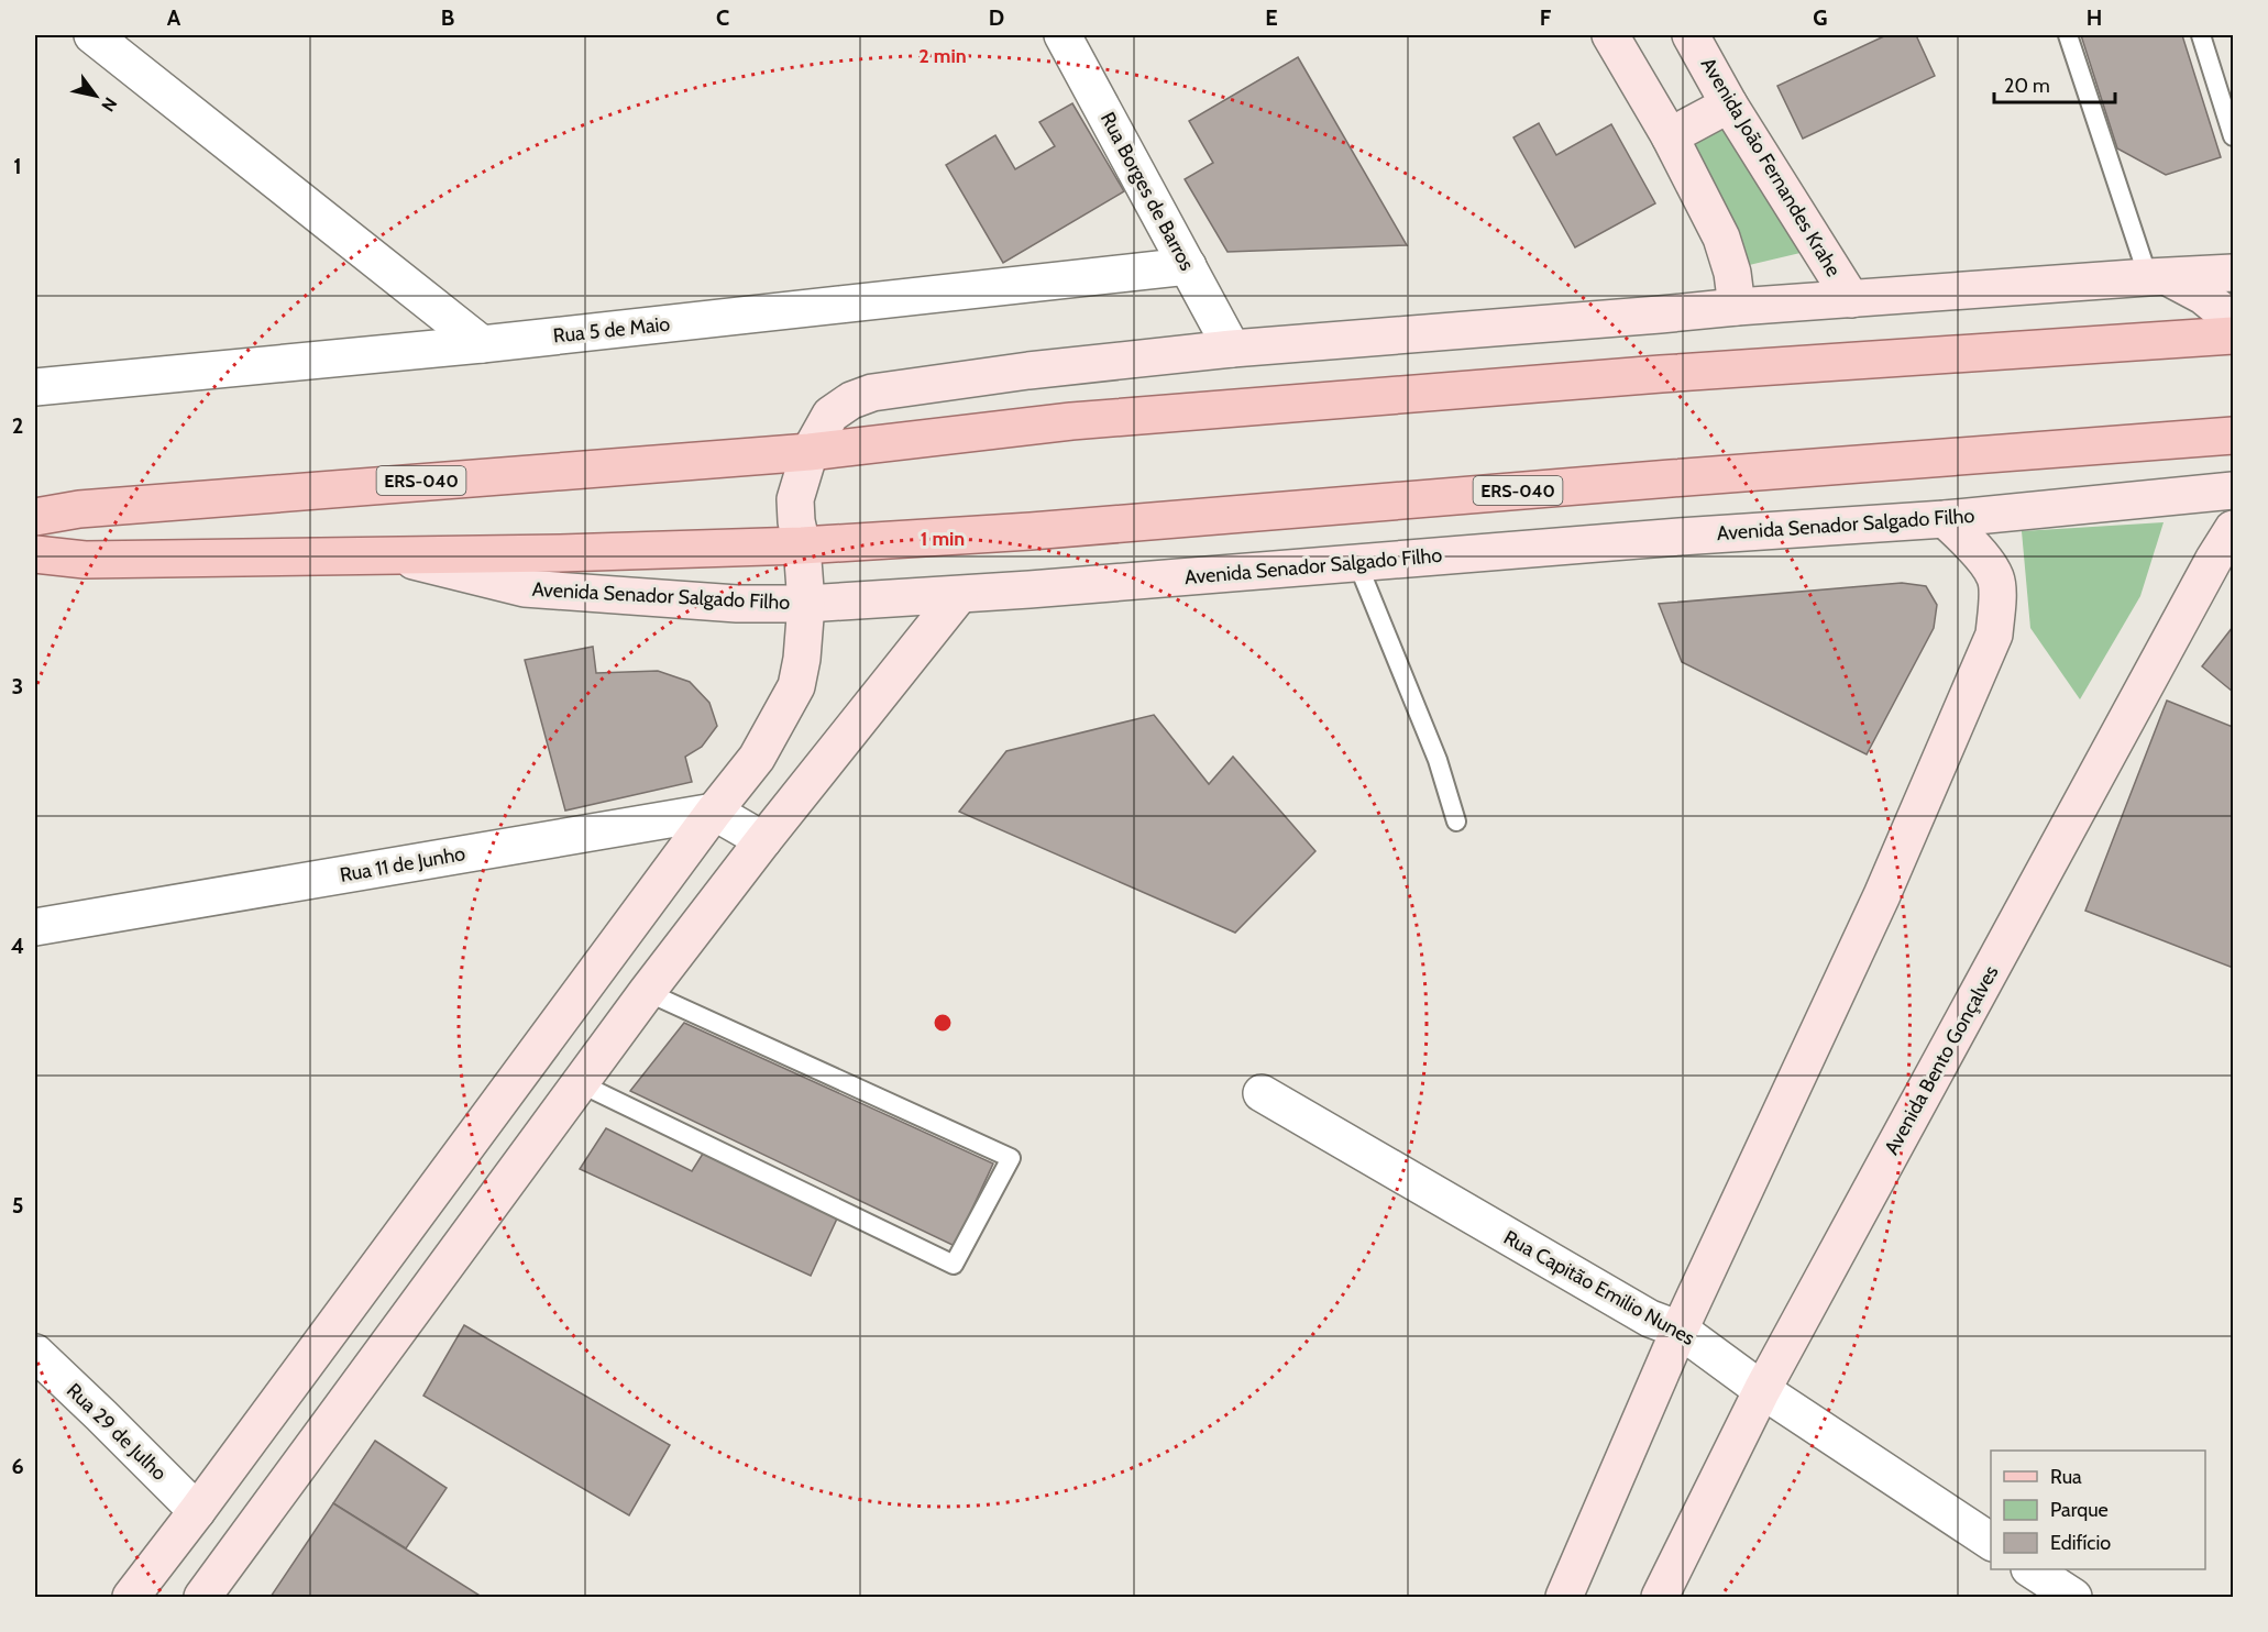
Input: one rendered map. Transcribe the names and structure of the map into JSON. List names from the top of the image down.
{
  "streets": {
    "main road": [
      "Avenida João Fernandes Krahe",
      "ERS-040",
      "Avenida Senador Salgado Filho",
      "Avenida Bento Gonçalves"
    ],
    "street": [
      "Rua Borges de Barros",
      "Rua 5 de Maio",
      "Rua 11 de Junho",
      "Rua Capitão Emilio Nunes",
      "Rua 29 de Julho"
    ]
  },
  "crossings": [
    ["Rua Borges de Barros", "Rua 5 de Maio"],
    ["Avenida Bento Gonçalves", "Rua Capitão Emilio Nunes"]
  ],
  "legend": ["Rua", "Parque", "Edifício"],
  "scale_bar": "20 m",
  "north": "bottom right",
  "grid": {
    "columns": [
      "A",
      "B",
      "C",
      "D",
      "E",
      "F",
      "G",
      "H"
    ],
    "rows": [
      "1",
      "2",
      "3",
      "4",
      "5",
      "6"
    ]
  },
  "rings": ["2 min", "1 min"]
}
